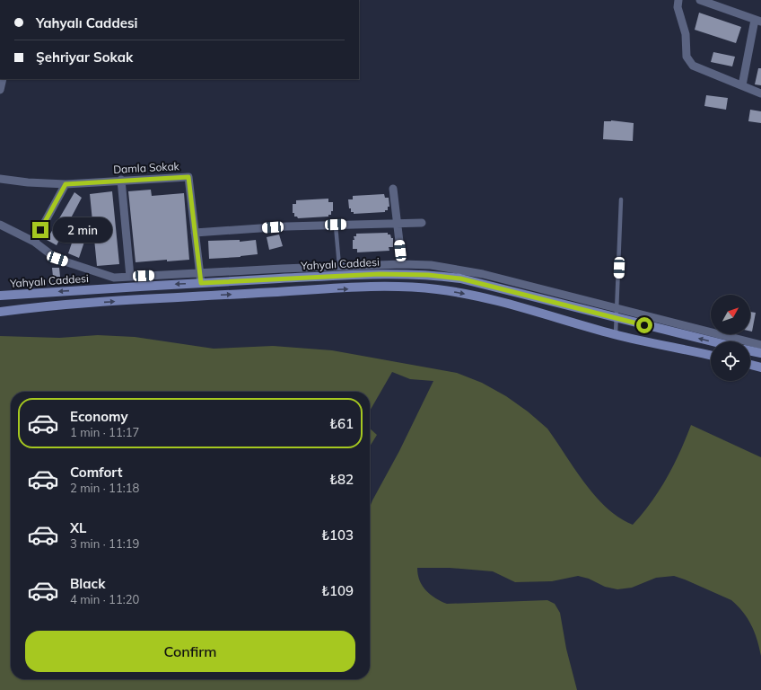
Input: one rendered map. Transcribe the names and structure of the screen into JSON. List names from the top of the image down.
{
  "streets": {
    "main road": ["Yahyalı Caddesi"],
    "street": ["Damla Sokak"]
  },
  "crossings": [
    ["Damla Sokak", "Yahyalı Caddesi"]
  ],
  "north": "top right",
  "page": {
    "banner": ["Yahyalı Caddesi", "Şehriyar Sokak"],
    "bubble": "2 min",
    "list": [
      {
        "name": "Economy",
        "note": "1 min · 11:17",
        "value": "₺61"
      },
      {
        "name": "Comfort",
        "note": "2 min · 11:18",
        "value": "₺82"
      },
      {
        "name": "XL",
        "note": "3 min · 11:19",
        "value": "₺103"
      },
      {
        "name": "Black",
        "note": "4 min · 11:20",
        "value": "₺109"
      }
    ],
    "buttons": "Confirm"
  }
}
